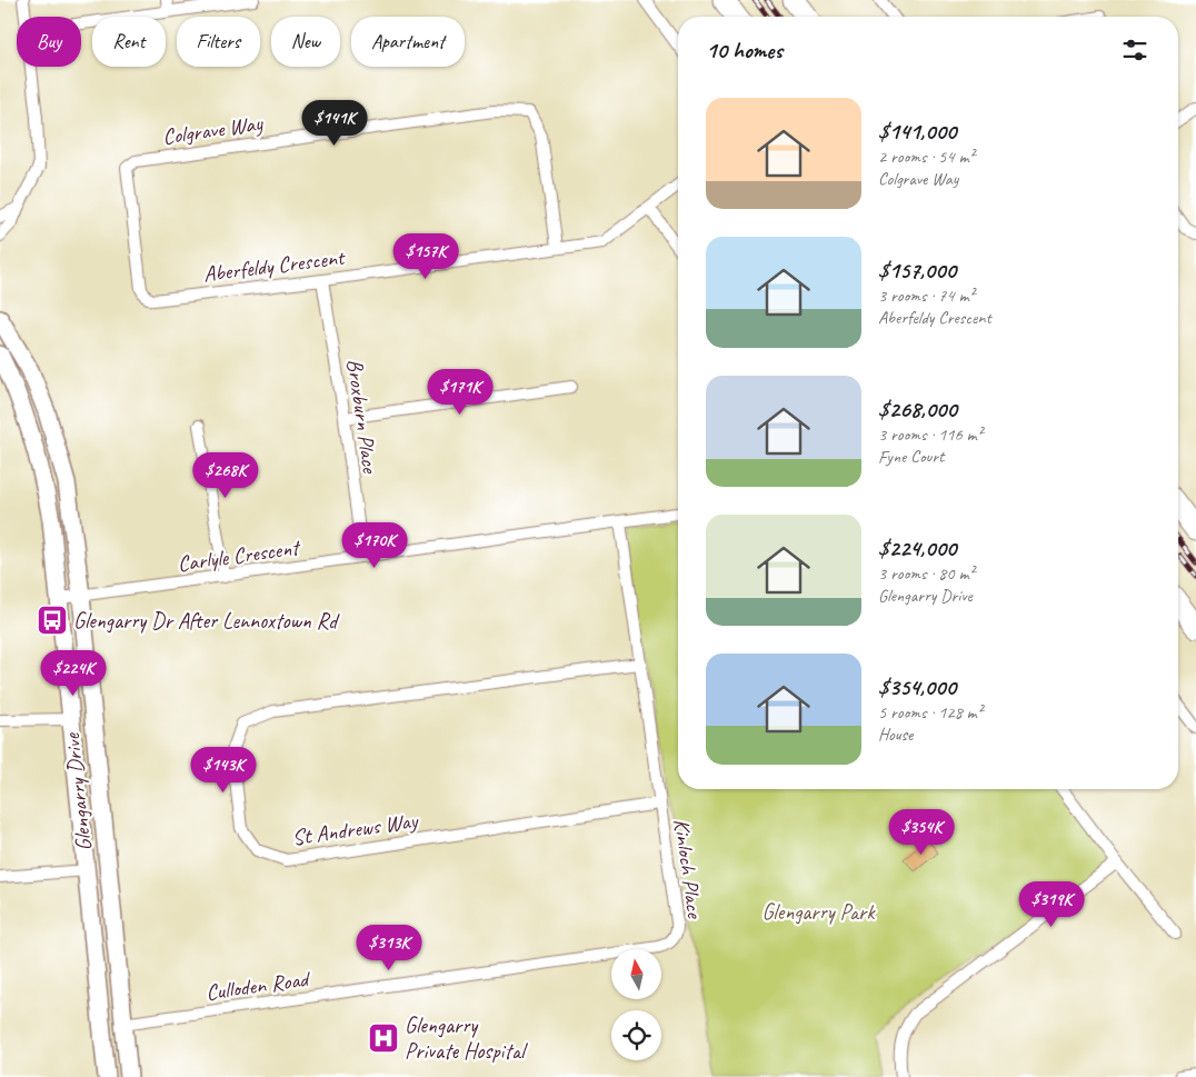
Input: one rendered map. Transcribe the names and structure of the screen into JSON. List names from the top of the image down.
{
  "streets": {
    "main road": ["Glengarry Drive"],
    "street": [
      "Colgrave Way",
      "Aberfeldy Crescent",
      "Broxburn Place",
      "Carlyle Crescent",
      "St Andrews Way",
      "Kinloch Place",
      "Culloden Road"
    ]
  },
  "crossings": [
    ["Colgrave Way", "Aberfeldy Crescent"],
    ["Aberfeldy Crescent", "Broxburn Place"],
    ["Broxburn Place", "Carlyle Crescent"],
    ["Carlyle Crescent", "Glengarry Drive"],
    ["Carlyle Crescent", "Kinloch Place"],
    ["Glengarry Drive", "Culloden Road"],
    ["St Andrews Way", "Kinloch Place"],
    ["Kinloch Place", "Culloden Road"]
  ],
  "parks": ["Glengarry Park"],
  "places": {
    "bus stop": ["Glengarry Dr After Lennoxtown Rd"],
    "hospital": ["Glengarry Private Hospital"]
  },
  "north": "top",
  "page": {
    "chip": [
      "Buy",
      "Rent",
      "Filters",
      "New",
      "Apartment"
    ],
    "heading": "10 homes",
    "list": [
      {
        "name": "$141,000",
        "note": "2 rooms · 54 m² · Colgrave Way"
      },
      {
        "name": "$157,000",
        "note": "3 rooms · 74 m² · Aberfeldy Crescent"
      },
      {
        "name": "$268,000",
        "note": "3 rooms · 116 m² · Fyne Court"
      },
      {
        "name": "$224,000",
        "note": "3 rooms · 80 m² · Glengarry Drive"
      },
      {
        "name": "$354,000",
        "note": "5 rooms · 128 m² · House"
      }
    ],
    "price": [
      "$141K",
      "$157K",
      "$171K",
      "$268K",
      "$170K",
      "$224K",
      "$143K",
      "$354K",
      "$319K",
      "$313K"
    ]
  }
}
